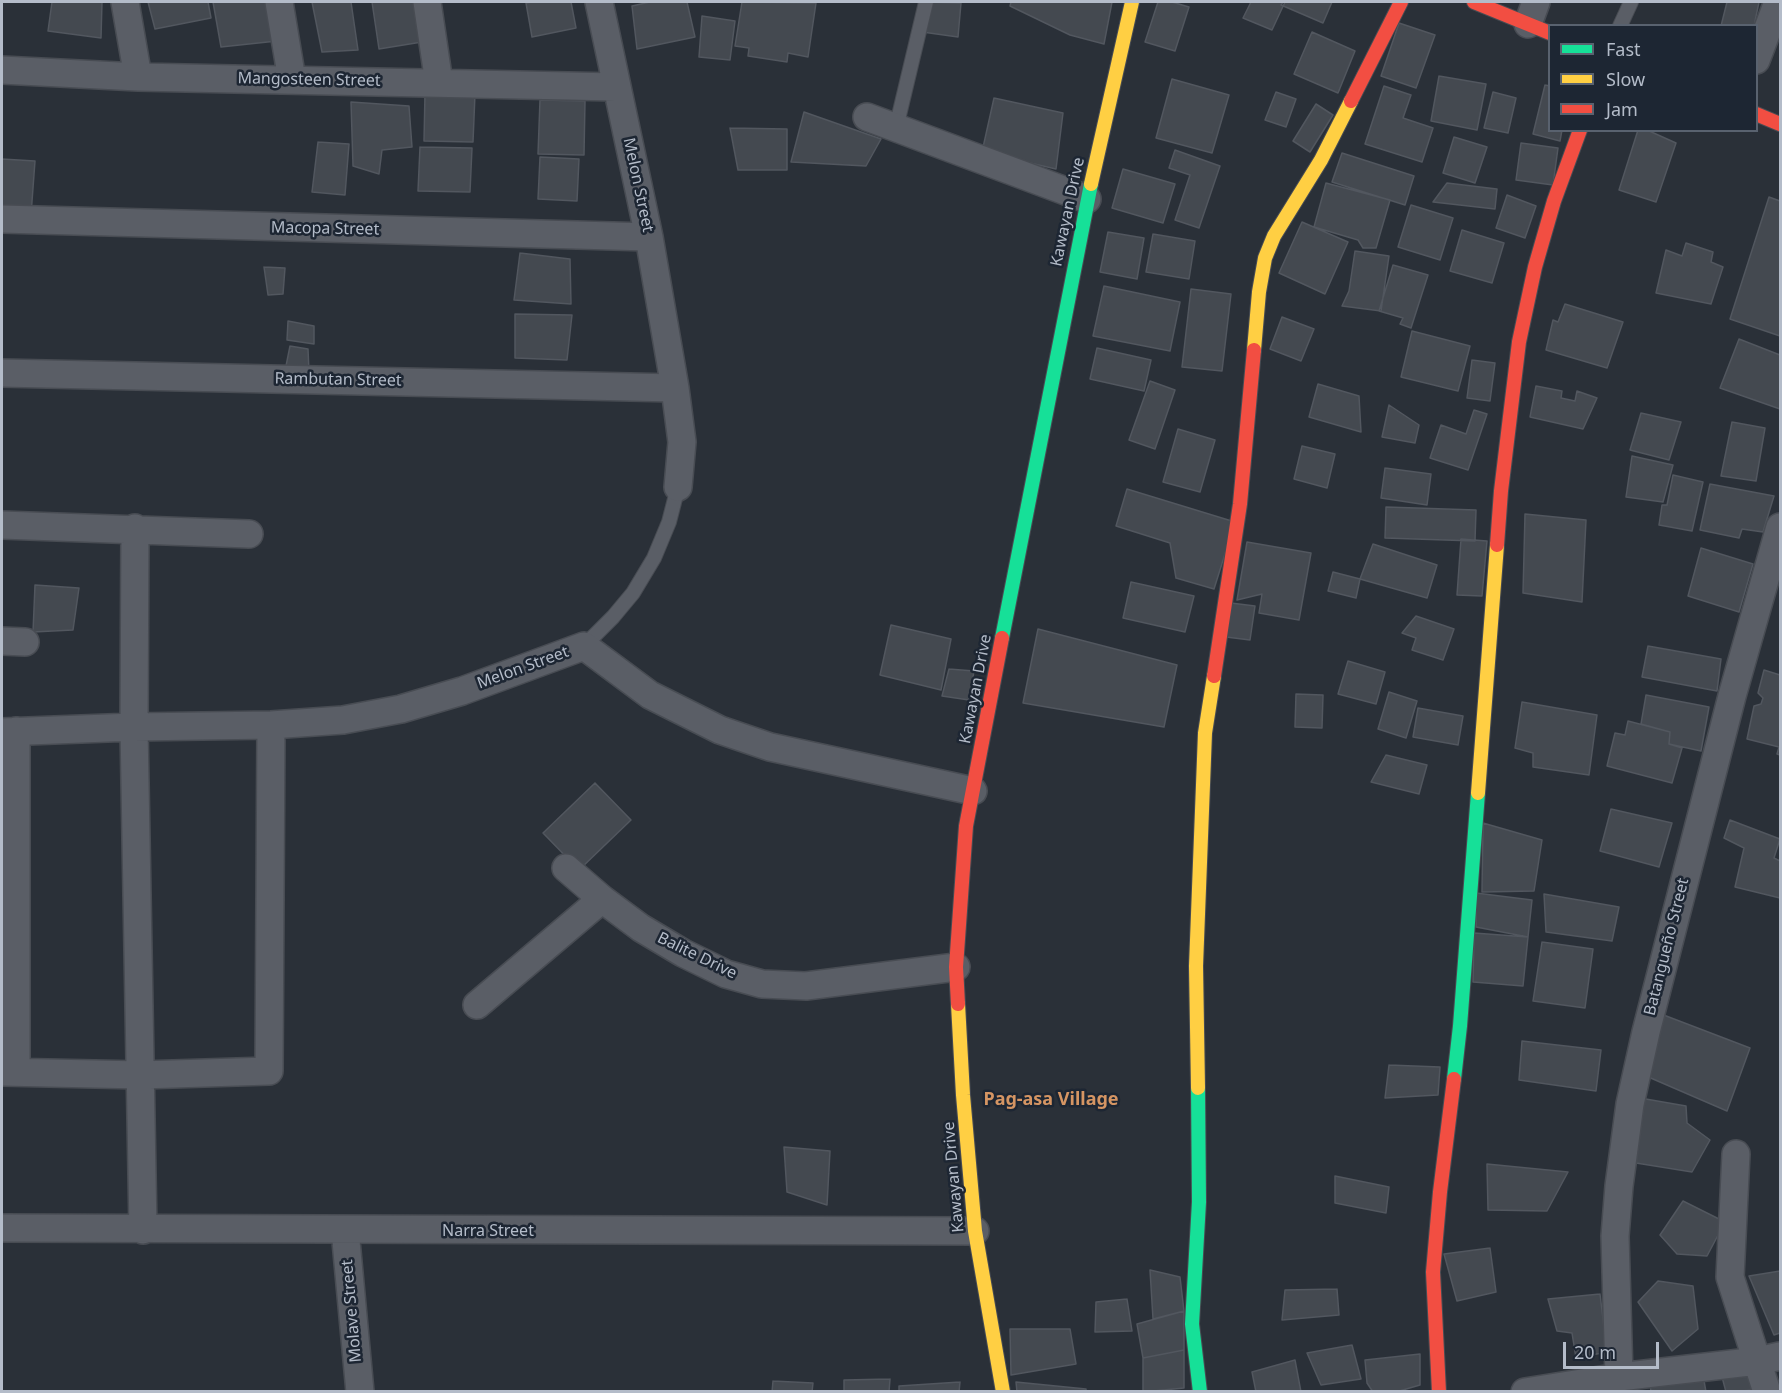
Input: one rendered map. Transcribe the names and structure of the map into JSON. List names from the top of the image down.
{
  "streets": {
    "street": [
      "Mangosteen Street",
      "Melon Street",
      "Kawayan Drive",
      "Macopa Street",
      "Rambutan Street",
      "Batangueño Street",
      "Balite Drive",
      "Narra Street",
      "Molave Street"
    ]
  },
  "crossings": [
    ["Mangosteen Street", "Melon Street"],
    ["Melon Street", "Macopa Street"],
    ["Melon Street", "Rambutan Street"],
    ["Kawayan Drive", "Balite Drive"],
    ["Kawayan Drive", "Narra Street"],
    ["Narra Street", "Molave Street"]
  ],
  "districts": ["Pag-asa Village"],
  "legend": ["Fast", "Slow", "Jam"],
  "scale_bar": "20 m"
}
